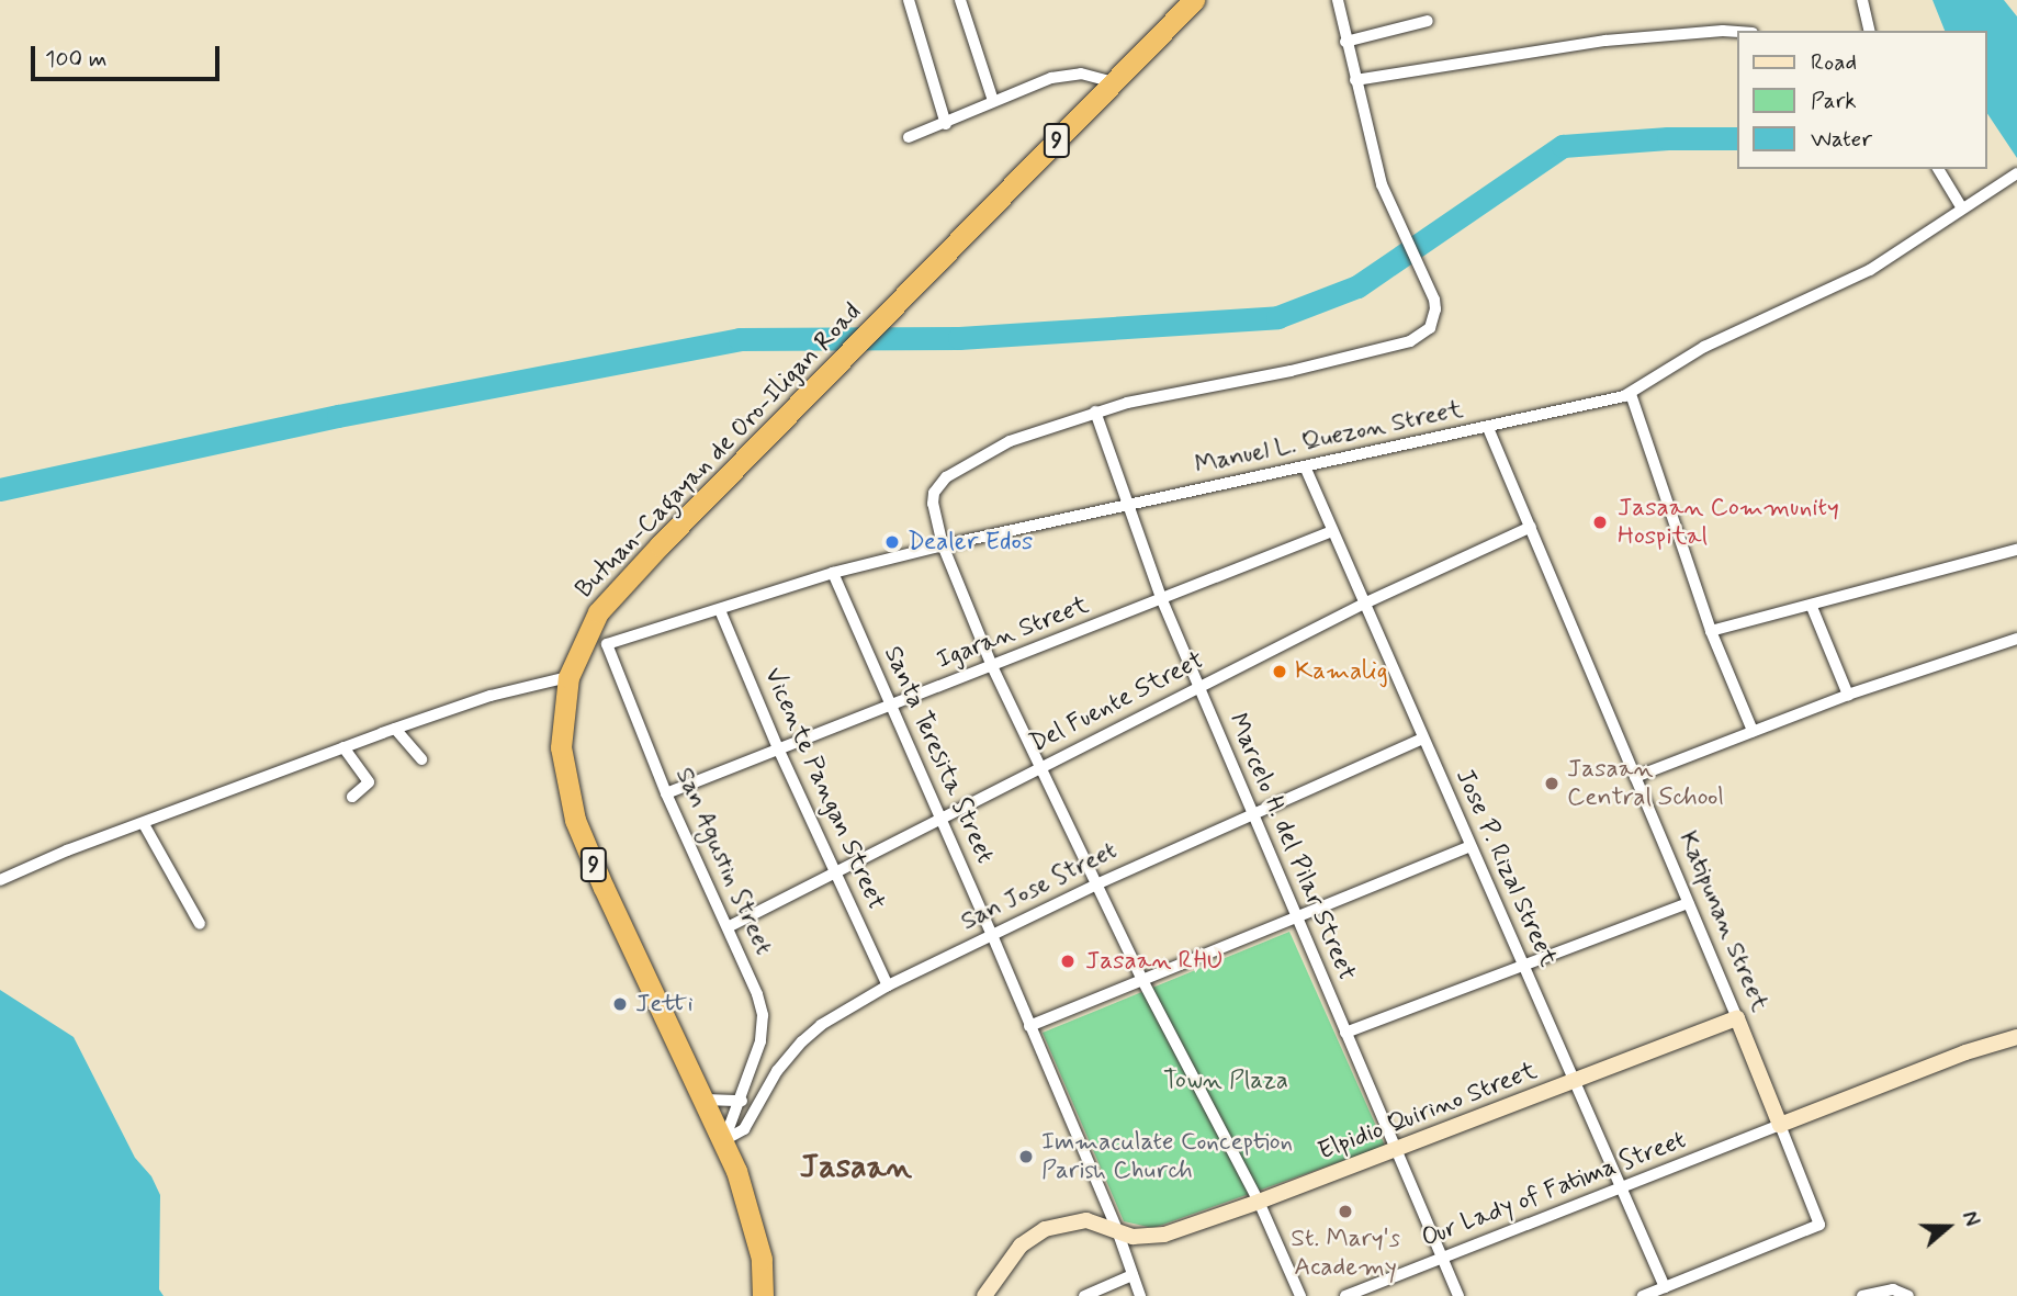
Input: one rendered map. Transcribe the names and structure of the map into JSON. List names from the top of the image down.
{
  "streets": {
    "highway": ["9", "Butuan-Cagayan de Oro-Iligan Road"],
    "street": [
      "Manuel L. Quezon Street",
      "Igaran Street",
      "Del Fuente Street",
      "Santa Teresita Street",
      "Vicente Pangan Street",
      "Marcelo H. del Pilar Street",
      "San Agustin Street",
      "Jose P. Rizal Street",
      "San Jose Street",
      "Katipunan Street",
      "Elpidio Quirino Street",
      "Our Lady of Fatima Street"
    ]
  },
  "crossings": [
    ["Manuel L. Quezon Street", "Santa Teresita Street"],
    ["Manuel L. Quezon Street", "Vicente Pangan Street"],
    ["Manuel L. Quezon Street", "Marcelo H. del Pilar Street"],
    ["Manuel L. Quezon Street", "San Agustin Street"],
    ["Manuel L. Quezon Street", "Jose P. Rizal Street"],
    ["Manuel L. Quezon Street", "Katipunan Street"],
    ["Butuan-Cagayan de Oro-Iligan Road", "San Agustin Street"],
    ["Butuan-Cagayan de Oro-Iligan Road", "San Jose Street"],
    ["Igaran Street", "Santa Teresita Street"],
    ["Igaran Street", "Vicente Pangan Street"],
    ["Igaran Street", "Marcelo H. del Pilar Street"],
    ["Igaran Street", "San Agustin Street"],
    ["Igaran Street", "Jose P. Rizal Street"],
    ["Del Fuente Street", "Santa Teresita Street"],
    ["Del Fuente Street", "Vicente Pangan Street"],
    ["Del Fuente Street", "Marcelo H. del Pilar Street"],
    ["Del Fuente Street", "San Agustin Street"],
    ["Del Fuente Street", "Jose P. Rizal Street"],
    ["Del Fuente Street", "Katipunan Street"],
    ["Santa Teresita Street", "San Jose Street"],
    ["Santa Teresita Street", "Elpidio Quirino Street"],
    ["Vicente Pangan Street", "San Jose Street"],
    ["Marcelo H. del Pilar Street", "San Jose Street"],
    ["Marcelo H. del Pilar Street", "Elpidio Quirino Street"],
    ["Marcelo H. del Pilar Street", "Our Lady of Fatima Street"],
    ["San Agustin Street", "San Jose Street"],
    ["Jose P. Rizal Street", "San Jose Street"],
    ["Jose P. Rizal Street", "Katipunan Street"],
    ["Jose P. Rizal Street", "Elpidio Quirino Street"],
    ["Jose P. Rizal Street", "Our Lady of Fatima Street"],
    ["Katipunan Street", "Elpidio Quirino Street"],
    ["Katipunan Street", "Our Lady of Fatima Street"]
  ],
  "districts": ["Jasaan"],
  "parks": ["Town Plaza"],
  "places": [
    "Jasaan Community Hospital",
    "Dealer Edos",
    "Kamalig",
    "Jasaan Central School",
    "Jasaan RHU",
    "Jetti",
    "Immaculate Conception Parish Church",
    "St. Mary's Academy"
  ],
  "legend": ["Road", "Park", "Water"],
  "scale_bar": "100 m",
  "north": "right"
}
